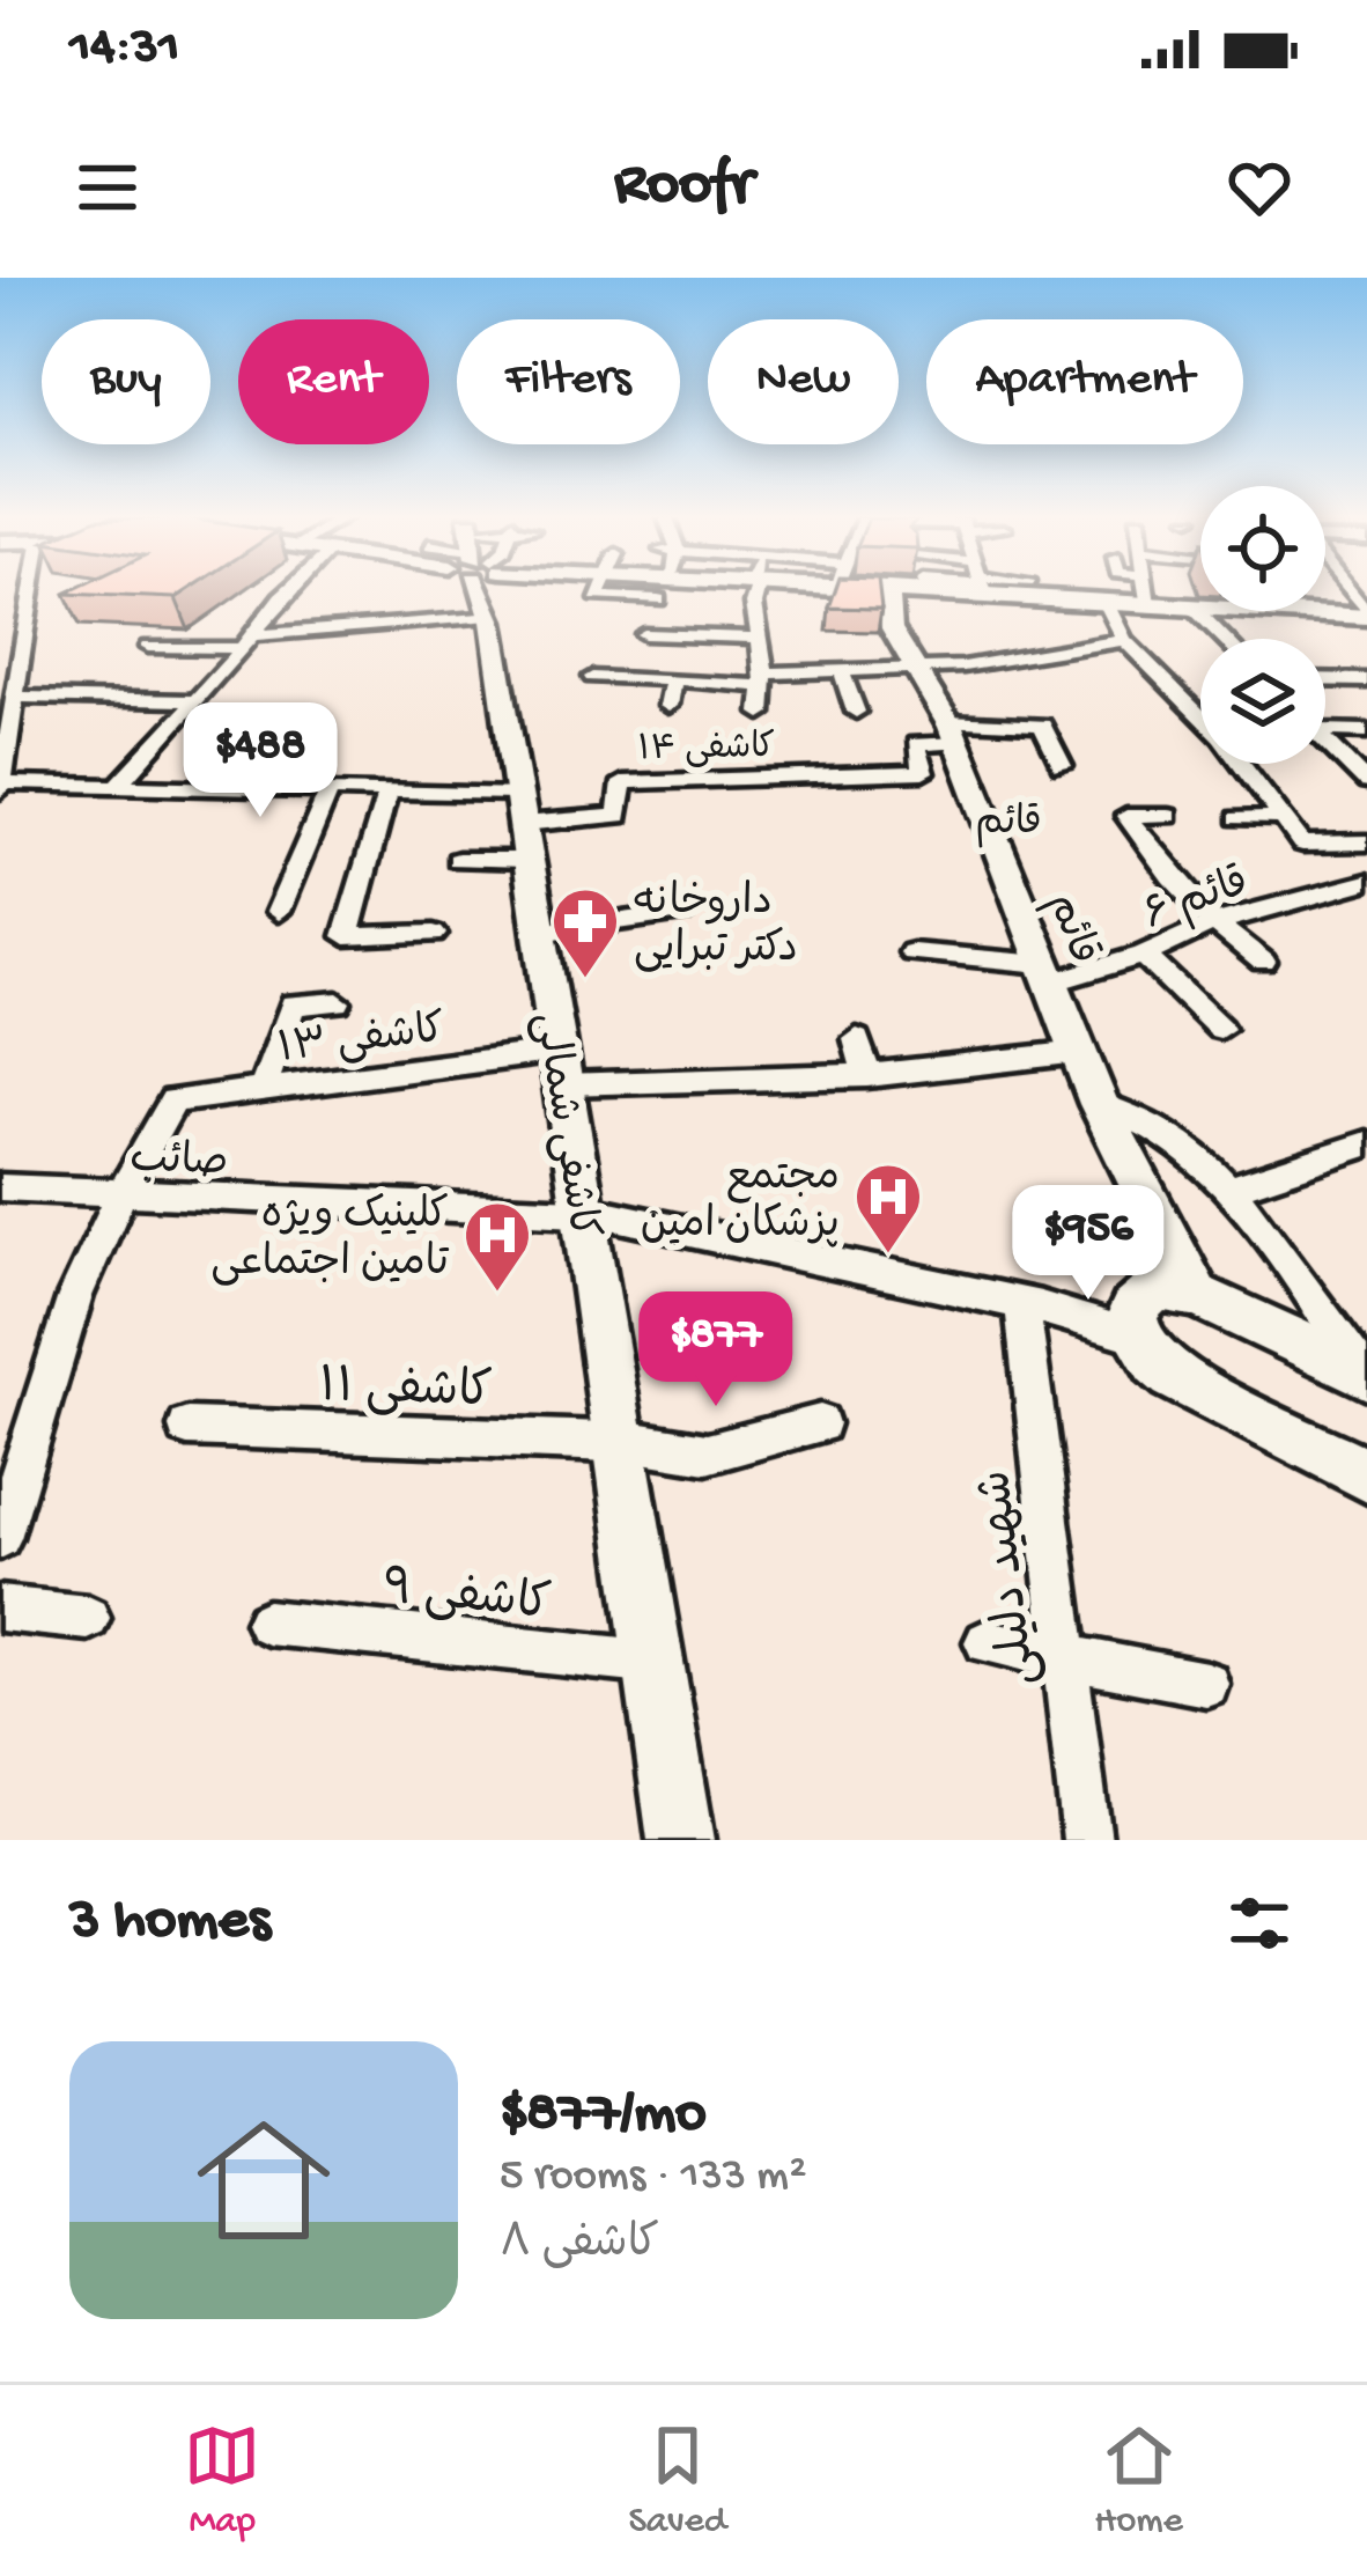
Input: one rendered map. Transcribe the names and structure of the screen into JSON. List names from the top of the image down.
{
  "streets": {
    "main road": ["قائم", "کاشفی شمالی"],
    "street": [
      "کاشفی ۱۴",
      "قائم ۶",
      "کاشفی ۱۳",
      "صائب",
      "کاشفی ۱۱",
      "شهید دلیلی",
      "کاشفی ۹"
    ]
  },
  "crossings": [
    ["کاشفی ۱۴", "قائم"],
    ["کاشفی ۱۴", "کاشفی شمالی"],
    ["قائم ۶", "قائم"],
    ["کاشفی ۱۳", "کاشفی شمالی"],
    ["کاشفی ۱۳", "صائب"],
    ["کاشفی شمالی", "صائب"],
    ["کاشفی شمالی", "کاشفی ۱۱"],
    ["کاشفی شمالی", "کاشفی ۹"],
    ["صائب", "شهید دلیلی"]
  ],
  "districts": ["قائم"],
  "places": {
    "pharmacy": ["داروخانه دکتر تبرایی"],
    "hospital": ["مجتمع پزشکان امین", "کلینیک ویژه تامین اجتماعی"]
  },
  "page": {
    "status": "14:31",
    "header": "Roofr",
    "chip": [
      "Buy",
      "Rent",
      "Filters",
      "New",
      "Apartment"
    ],
    "price": ["$488", "$956", "$877"],
    "heading": "3 homes",
    "list": [
      {
        "name": "$877/mo",
        "note": "5 rooms · 133 m² · کاشفی ۸"
      }
    ],
    "tabs": ["Map", "Saved", "Home"]
  }
}
